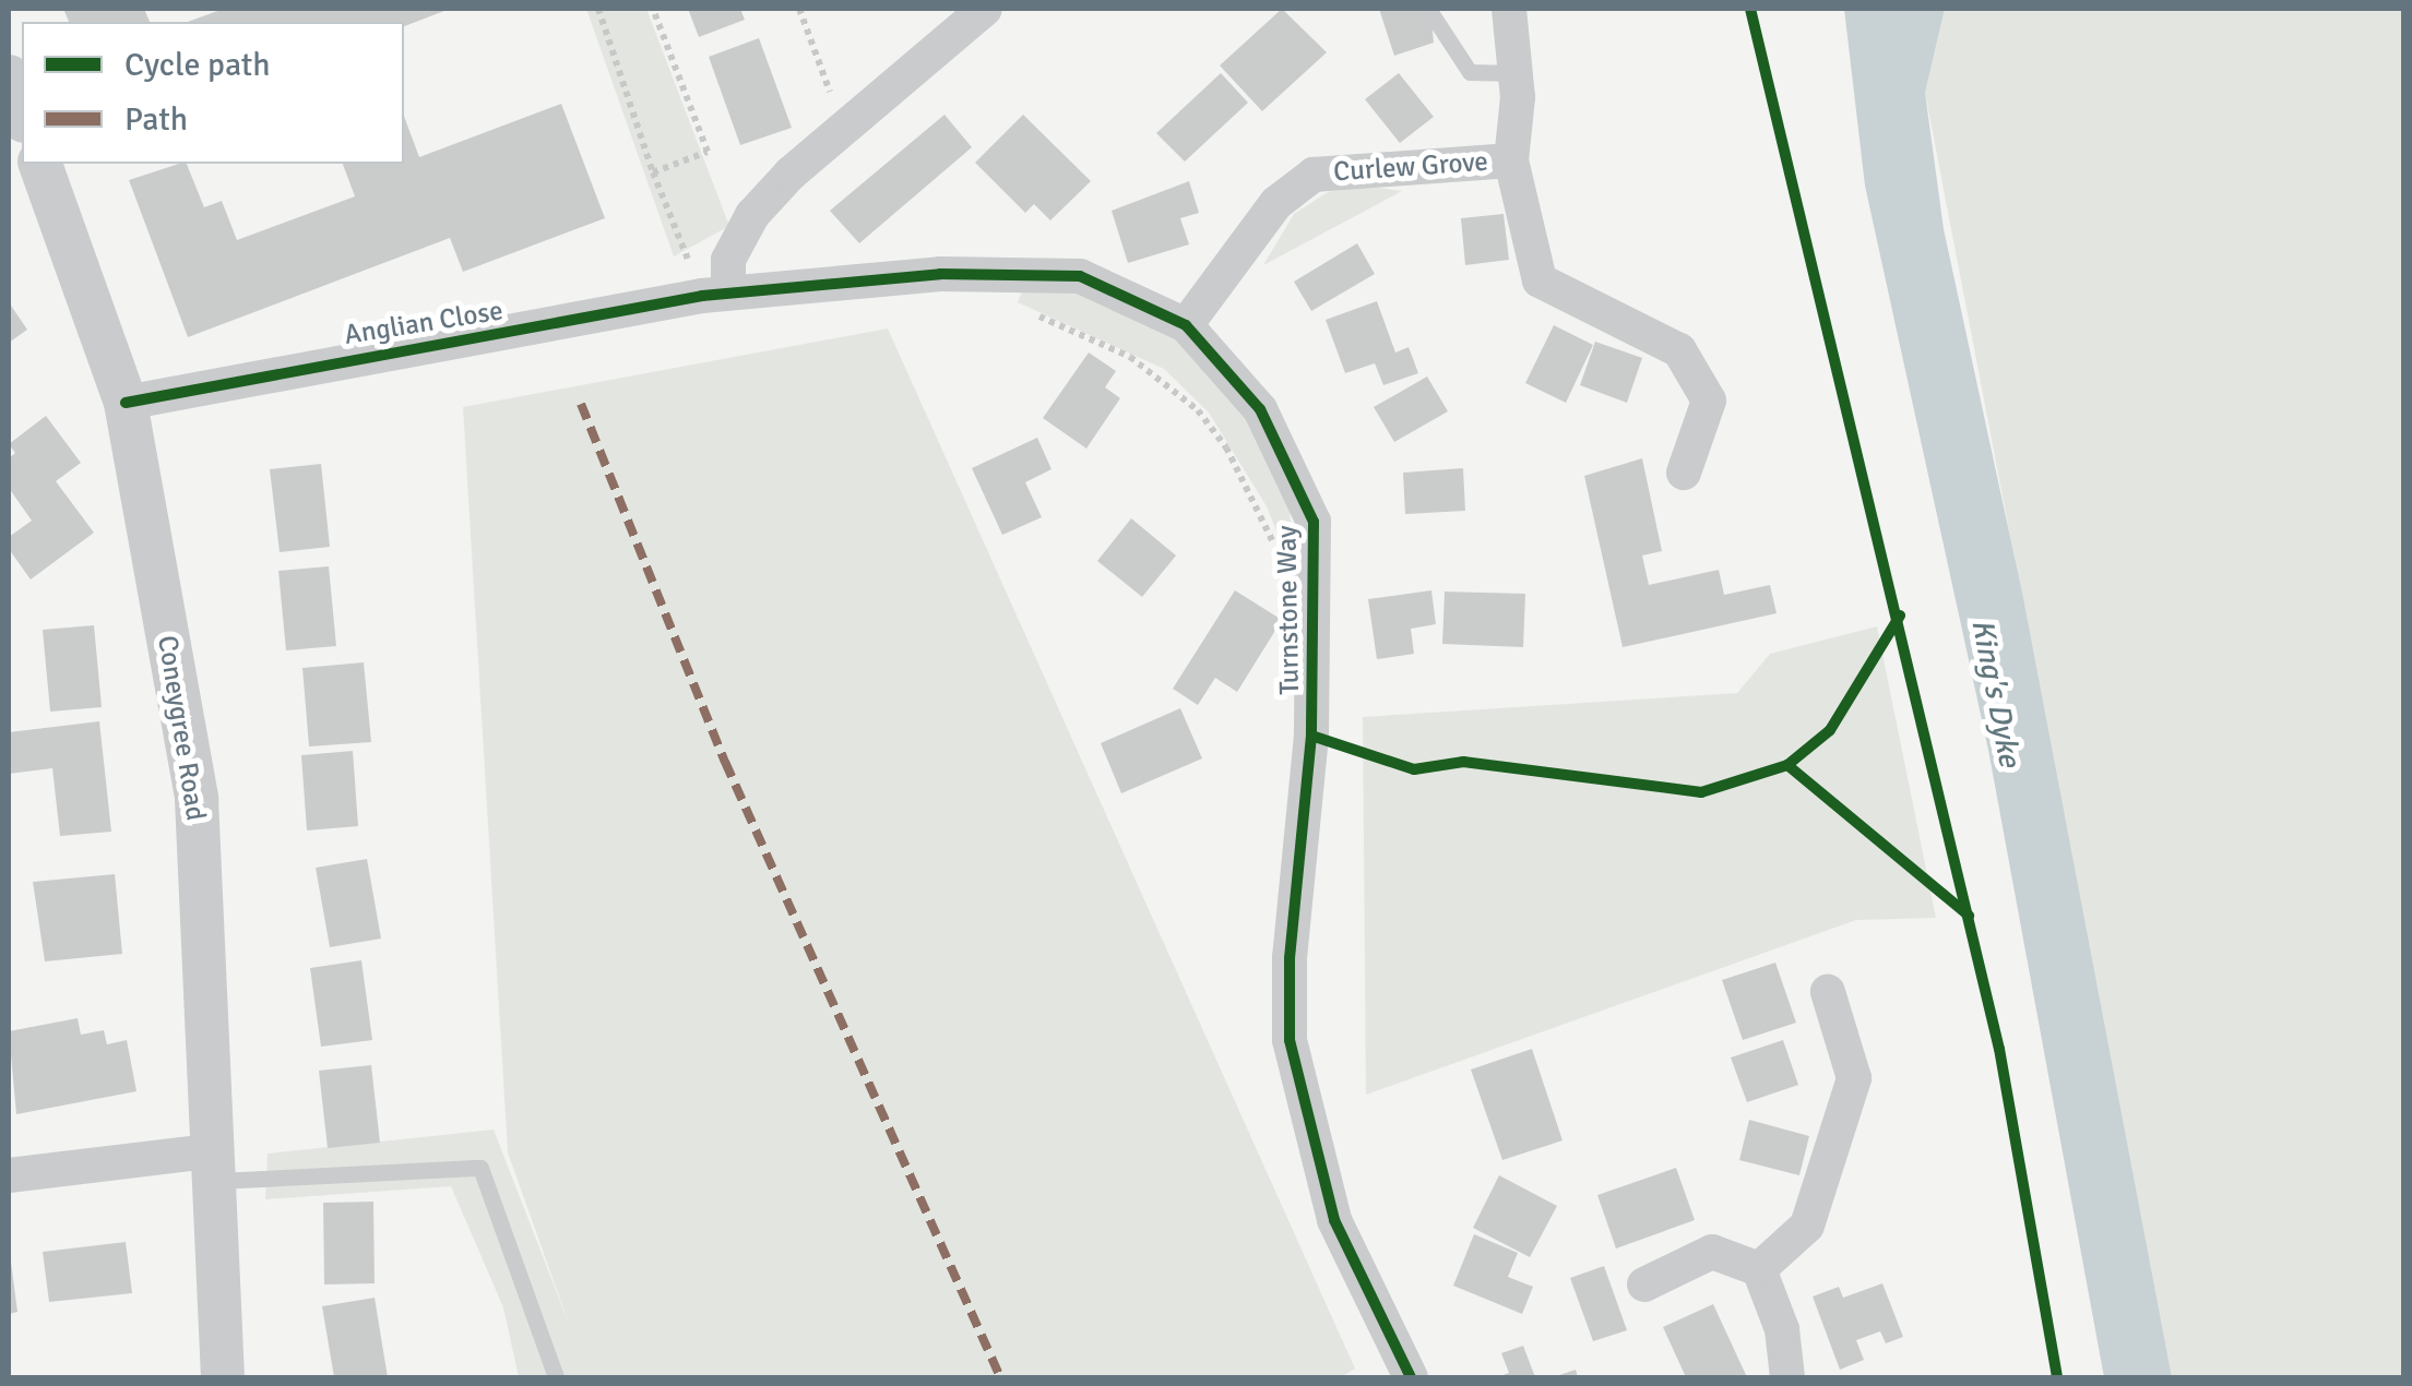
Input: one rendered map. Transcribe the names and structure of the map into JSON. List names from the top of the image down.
{
  "streets": {
    "street": [
      "Curlew Grove",
      "Anglian Close",
      "Turnstone Way",
      "Coneygree Road"
    ]
  },
  "crossings": [
    ["Curlew Grove", "Turnstone Way"],
    ["Anglian Close", "Turnstone Way"],
    ["Anglian Close", "Coneygree Road"]
  ],
  "water": ["King's Dyke"],
  "legend": ["Cycle path", "Path"]
}
